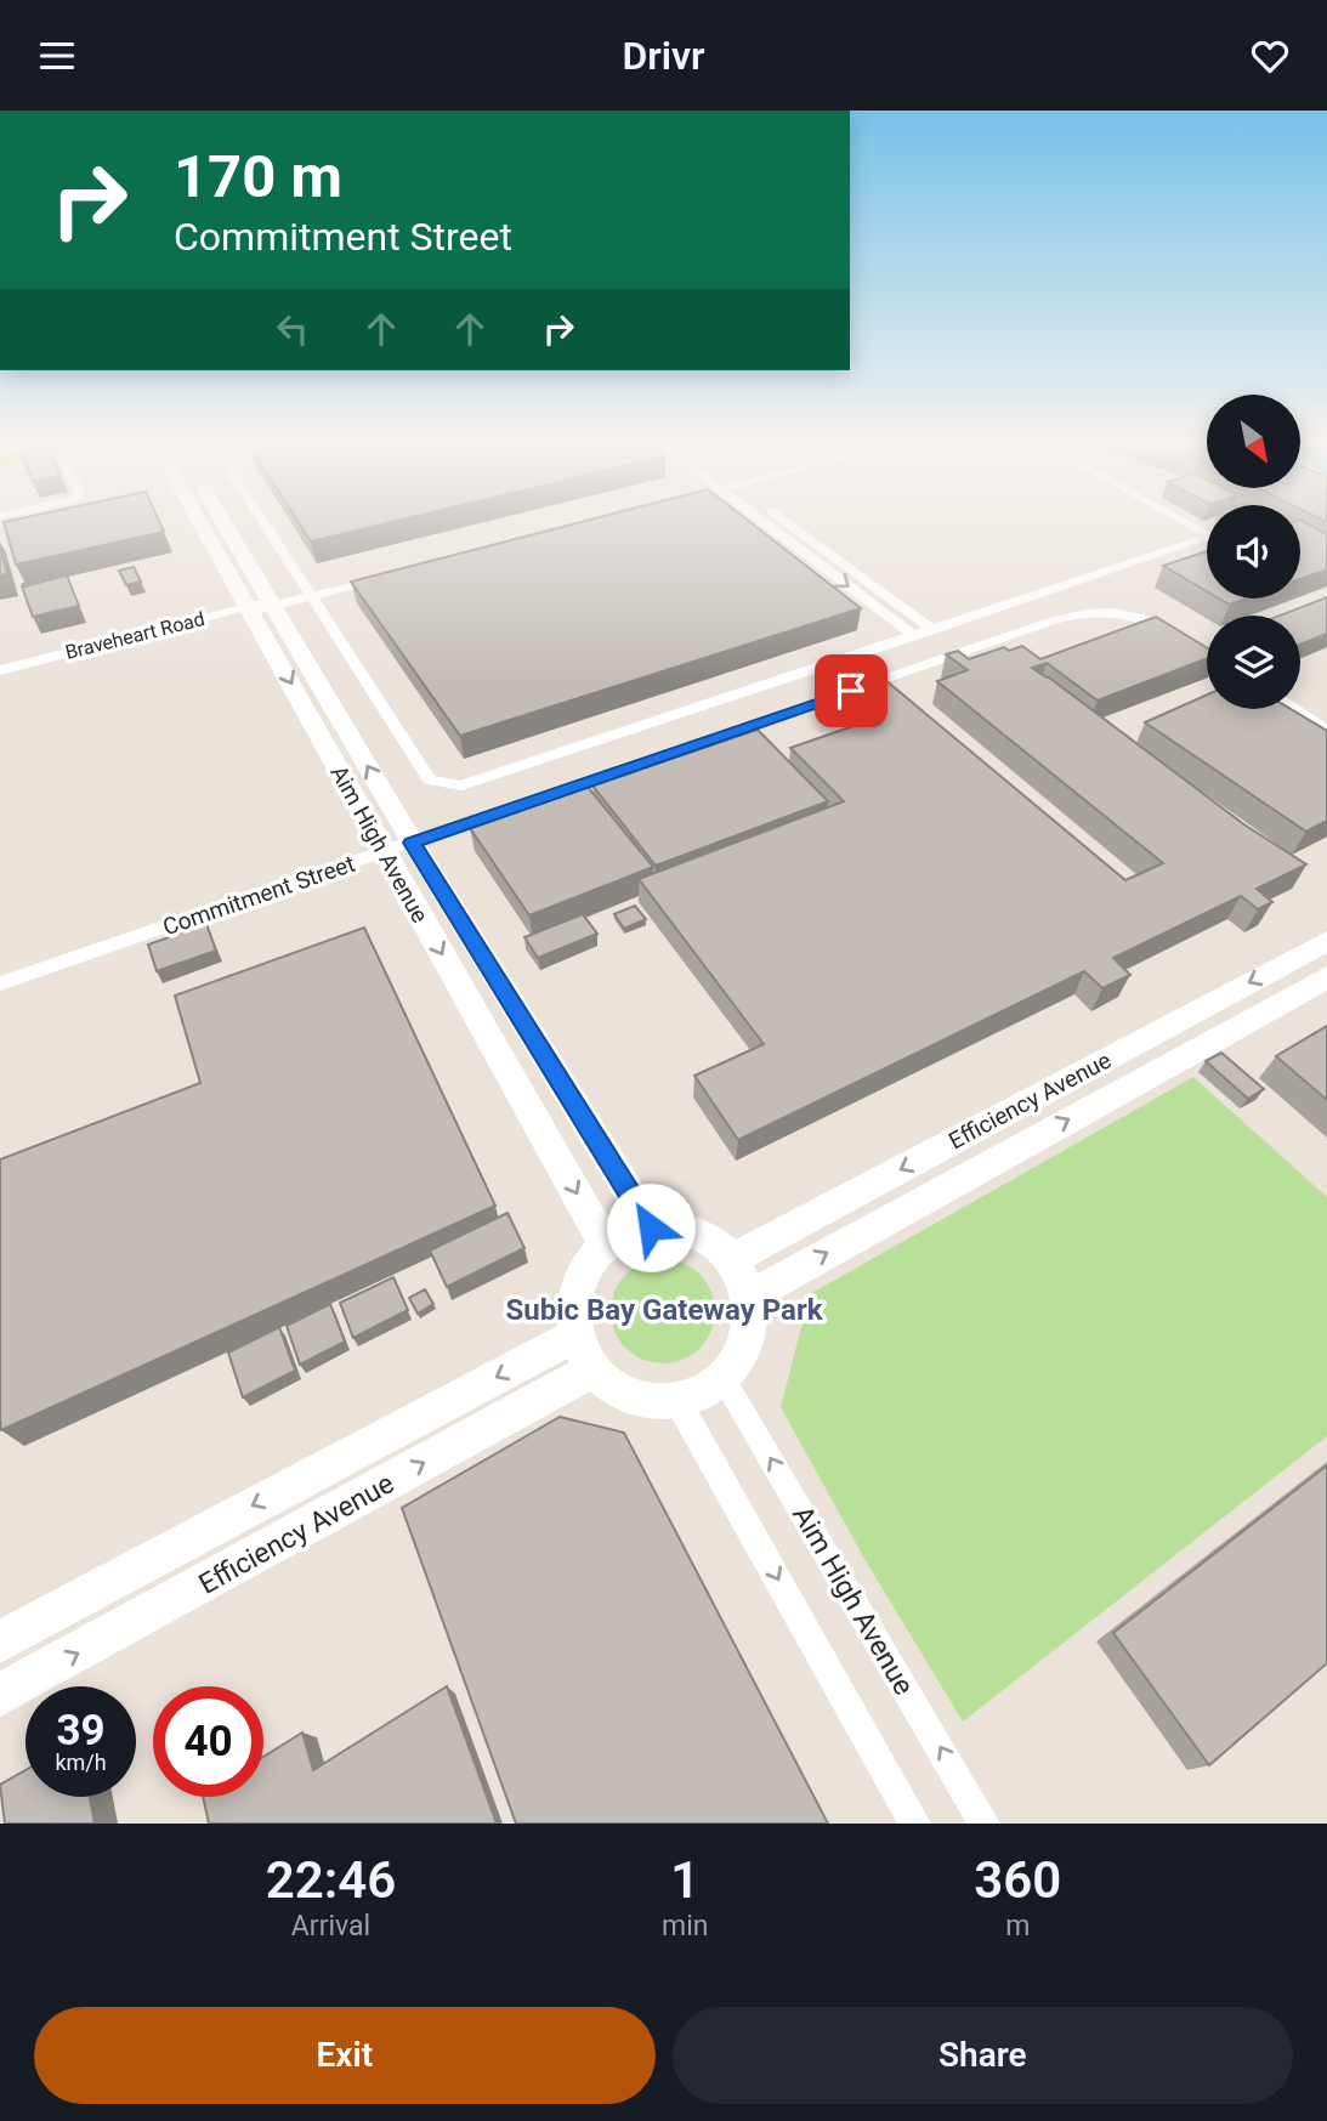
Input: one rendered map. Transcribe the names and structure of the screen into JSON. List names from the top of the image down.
{
  "streets": {
    "street": [
      "Braveheart Road",
      "Aim High Avenue",
      "Commitment Street",
      "Efficiency Avenue"
    ]
  },
  "crossings": [
    ["Braveheart Road", "Aim High Avenue"],
    ["Aim High Avenue", "Commitment Street"],
    ["Aim High Avenue", "Efficiency Avenue"]
  ],
  "districts": ["Subic Bay Gateway Park"],
  "north": "bottom right",
  "page": {
    "header": "Drivr",
    "turn": ["170 m", "Commitment Street"],
    "speed": "39 km/h",
    "limit": "40",
    "eta": [
      "22:46",
      "Arrival",
      "1",
      "min",
      "360",
      "m"
    ],
    "buttons": ["Exit", "Share"]
  }
}
